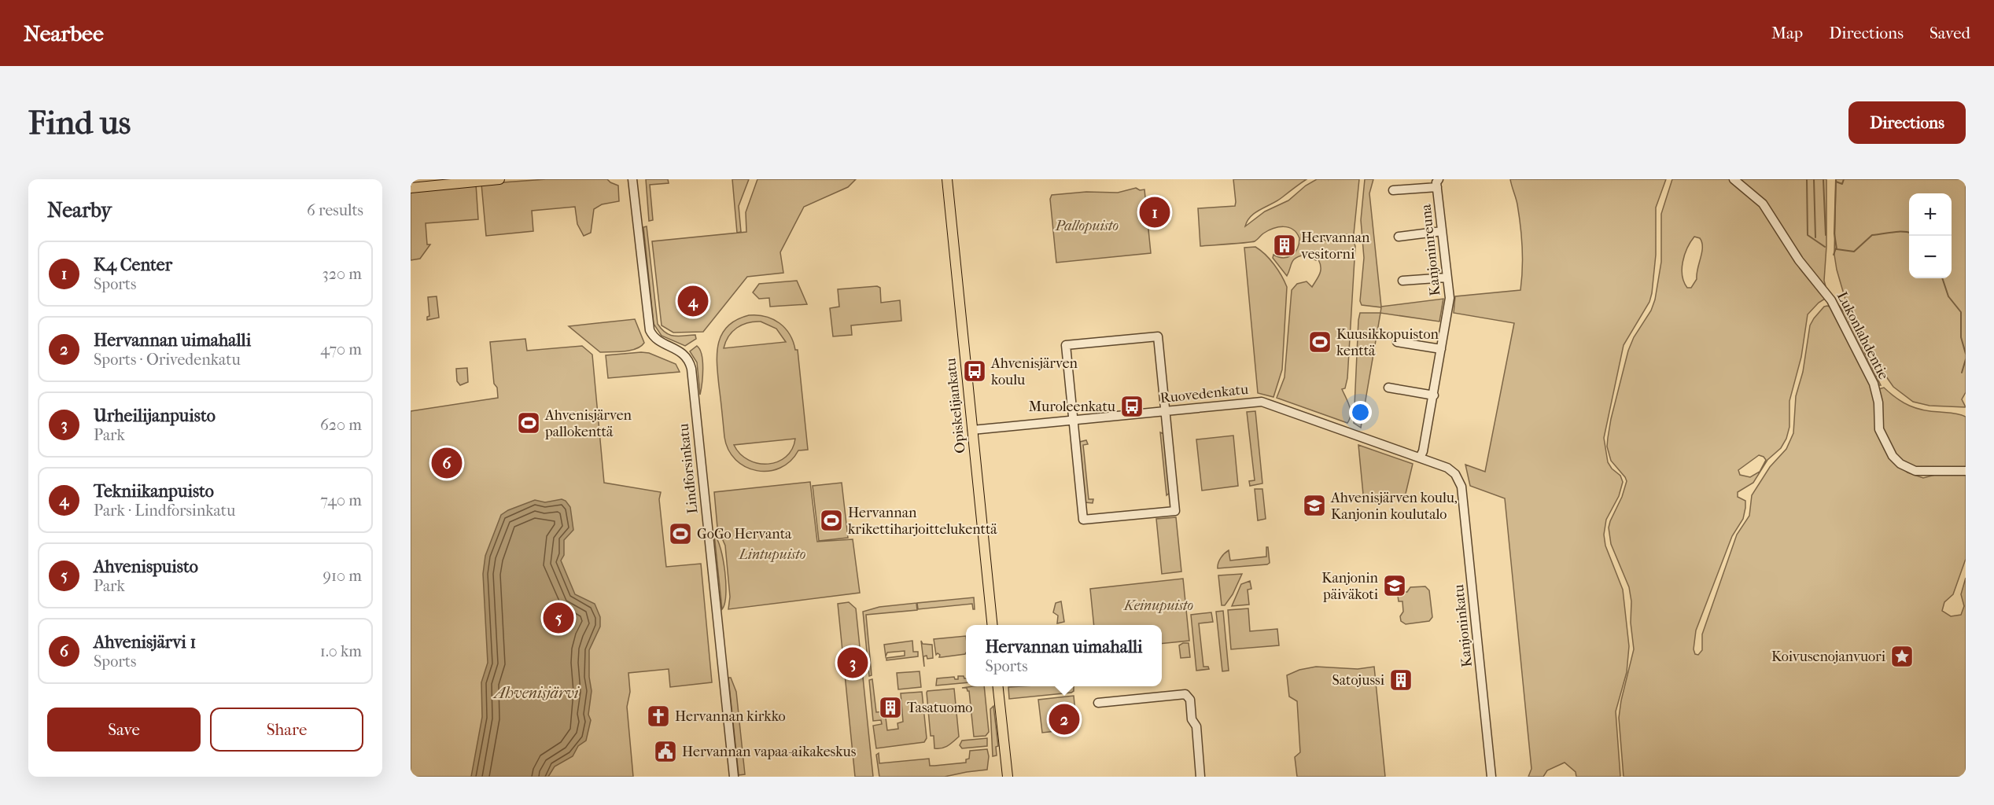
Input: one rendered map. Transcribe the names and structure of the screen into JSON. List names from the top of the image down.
{
  "streets": {
    "main road": ["Opiskelijankatu"],
    "street": [
      "Kanjoninreuna",
      "Lukonlahdentie",
      "Ruovedenkatu",
      "Lindforsinkatu",
      "Kanjoninkatu"
    ]
  },
  "crossings": [
    ["Kanjoninreuna", "Ruovedenkatu"],
    ["Ruovedenkatu", "Opiskelijankatu"],
    ["Ruovedenkatu", "Kanjoninkatu"]
  ],
  "water": ["Ahvenisjärvi"],
  "parks": ["Pallopuisto", "Lintupuisto", "Keinupuisto"],
  "places": {
    "building": ["Hervannan vesitorni", "Satojussi", "Tasatuomo"],
    "sports": [
      "Kuusikkopuiston kenttä",
      "Ahvenisjärven pallokenttä",
      "Hervannan krikettiharjoittelukenttä",
      "GoGo Hervanta"
    ],
    "bus stop": ["Ahvenisjärven koulu", "Muroleenkatu"],
    "school or university": ["Ahvenisjärven koulu, Kanjonin koulutalo", "Kanjonin päiväkoti"],
    "place": ["Koivusenojanvuori"],
    "church": ["Hervannan kirkko"],
    "public building": ["Hervannan vapaa-aikakeskus"]
  },
  "page": {
    "header": "Nearbee",
    "nav": ["Map", "Directions", "Saved"],
    "buttons": [
      "Directions",
      ["Save", "Share"]
    ],
    "title": "Find us",
    "heading": ["Nearby", "6 results"],
    "map_buttons": ["+", "−"],
    "pins": [
      "1",
      "4",
      "6",
      "5",
      "3",
      "2"
    ],
    "list": [
      {
        "mark": "1",
        "name": "K4 Center",
        "note": "Sports",
        "value": "320 m"
      },
      {
        "mark": "2",
        "name": "Hervannan uimahalli",
        "note": "Sports · Orivedenkatu",
        "value": "470 m"
      },
      {
        "mark": "3",
        "name": "Urheilijanpuisto",
        "note": "Park",
        "value": "620 m"
      },
      {
        "mark": "4",
        "name": "Tekniikanpuisto",
        "note": "Park · Lindforsinkatu",
        "value": "740 m"
      },
      {
        "mark": "5",
        "name": "Ahvenispuisto",
        "note": "Park",
        "value": "910 m"
      },
      {
        "mark": "6",
        "name": "Ahvenisjärvi 1",
        "note": "Sports",
        "value": "1.0 km"
      }
    ],
    "popup": ["Hervannan uimahalli", "Sports"]
  }
}
